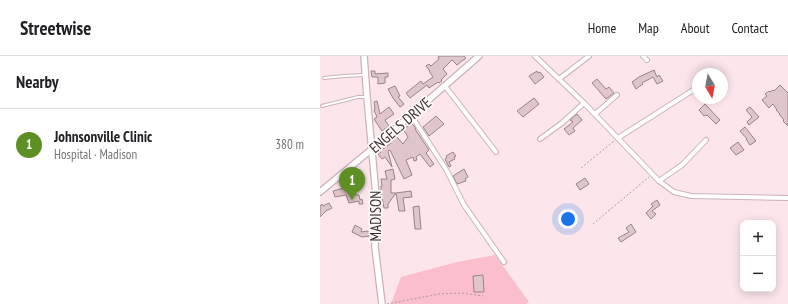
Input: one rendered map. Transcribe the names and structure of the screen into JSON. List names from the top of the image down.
{
  "streets": {
    "street": ["ENGELS DRIVE", "MADISON"]
  },
  "crossings": [
    ["ENGELS DRIVE", "MADISON"]
  ],
  "north": "bottom",
  "page": {
    "header": "Streetwise",
    "nav": [
      "Home",
      "Map",
      "About",
      "Contact"
    ],
    "heading": "Nearby",
    "list": [
      {
        "mark": "1",
        "name": "Johnsonville Clinic",
        "note": "Hospital · Madison",
        "value": "380 m"
      }
    ],
    "pins": "1",
    "map_buttons": ["+", "−"]
  }
}
